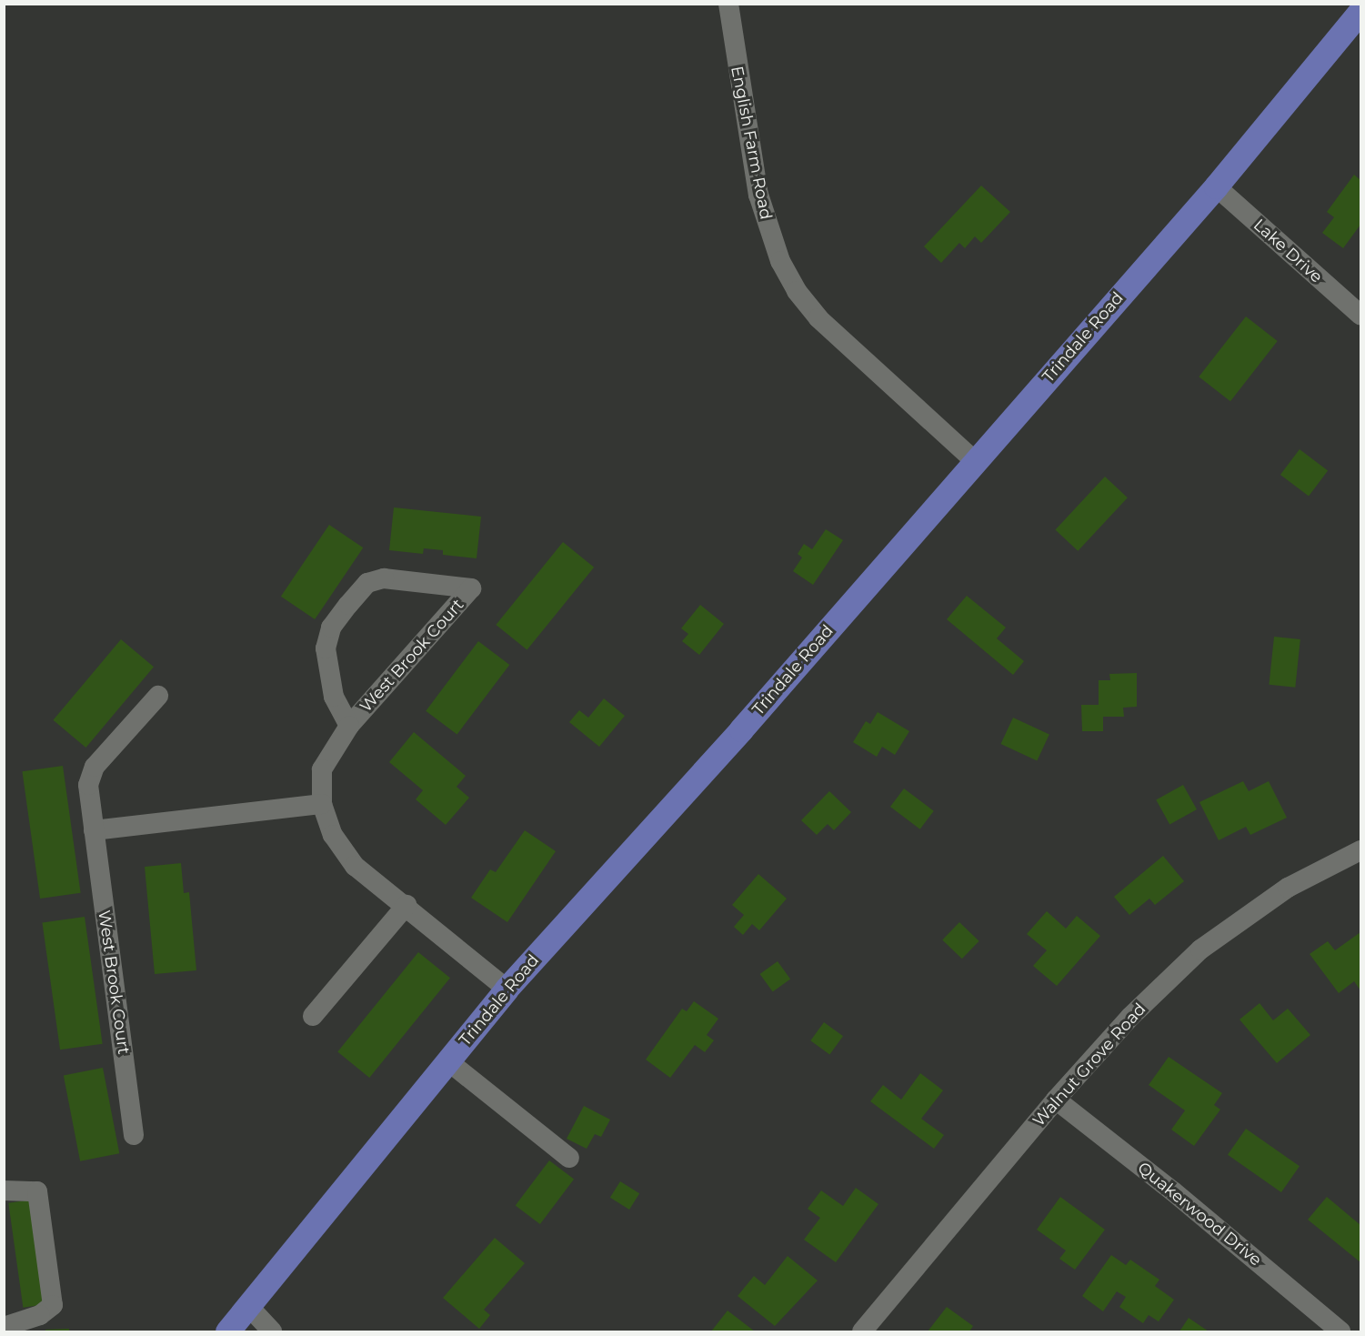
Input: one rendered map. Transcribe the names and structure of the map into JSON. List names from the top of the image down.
{
  "streets": {
    "main road": ["Trindale Road"],
    "street": [
      "English Farm Road",
      "Lake Drive",
      "West Brook Court",
      "Walnut Grove Road",
      "Quakerwood Drive"
    ]
  },
  "crossings": [
    ["English Farm Road", "Trindale Road"],
    ["Lake Drive", "Trindale Road"],
    ["Trindale Road", "West Brook Court"],
    ["Walnut Grove Road", "Quakerwood Drive"]
  ]
}
